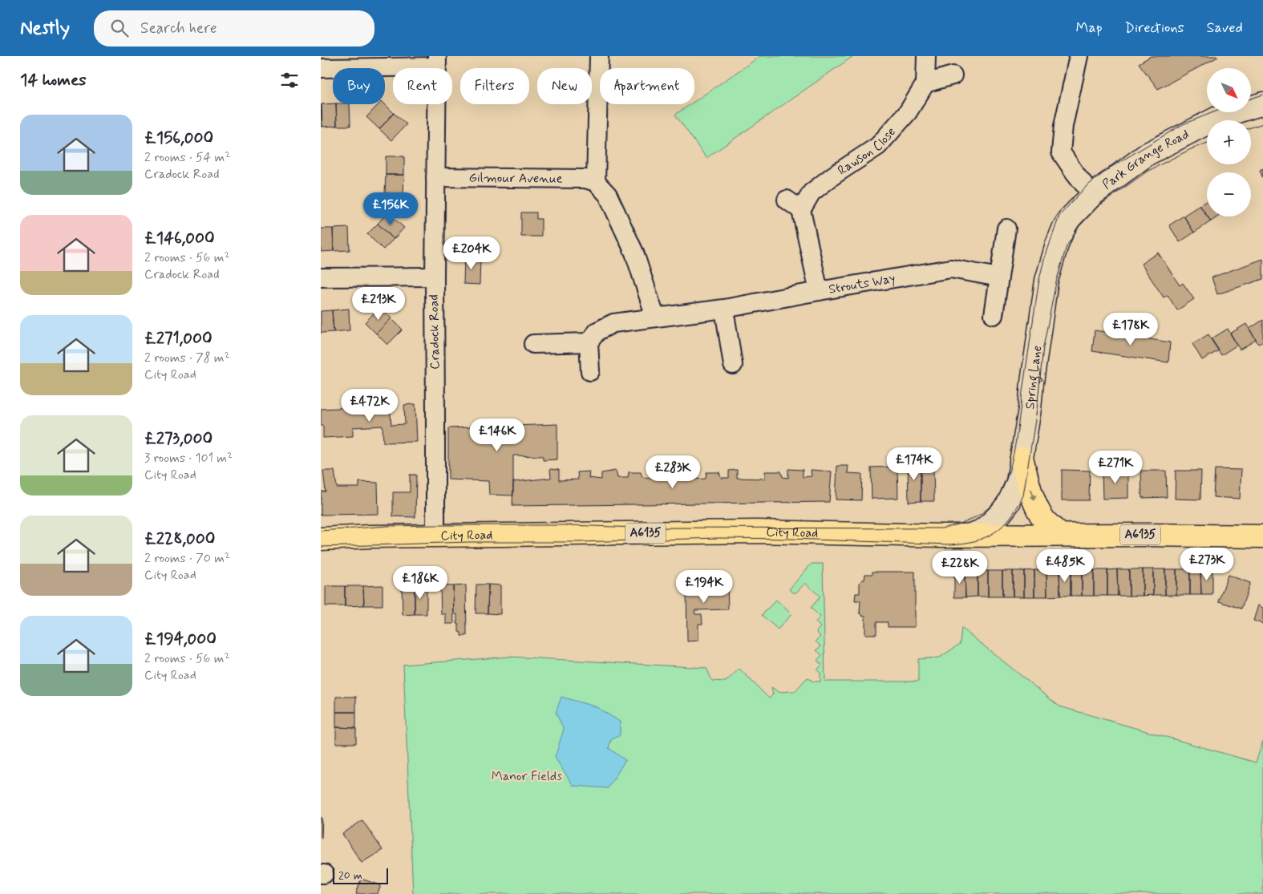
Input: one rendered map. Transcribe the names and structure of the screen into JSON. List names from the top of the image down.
{
  "streets": {
    "main road": ["City Road", "A6135"],
    "street": [
      "Rawson Close",
      "Park Grange Road",
      "Gilmour Avenue",
      "Strouts Way",
      "Cradock Road",
      "Spring Lane"
    ]
  },
  "crossings": [
    ["Park Grange Road", "Spring Lane"],
    ["Gilmour Avenue", "Cradock Road"],
    ["Cradock Road", "City Road"],
    ["Spring Lane", "City Road"]
  ],
  "parks": ["Manor Fields"],
  "scale_bar": "20 m",
  "north": "bottom right",
  "page": {
    "header": "Nestly",
    "search": "Search here",
    "nav": ["Map", "Directions", "Saved"],
    "heading": "14 homes",
    "map_buttons": ["+", "−"],
    "chip": [
      "Buy",
      "Rent",
      "Filters",
      "New",
      "Apartment"
    ],
    "list": [
      {
        "name": "£156,000",
        "note": "2 rooms · 54 m² · Cradock Road"
      },
      {
        "name": "£146,000",
        "note": "2 rooms · 56 m² · Cradock Road"
      },
      {
        "name": "£271,000",
        "note": "2 rooms · 78 m² · City Road"
      },
      {
        "name": "£273,000",
        "note": "3 rooms · 101 m² · City Road"
      },
      {
        "name": "£228,000",
        "note": "2 rooms · 70 m² · City Road"
      },
      {
        "name": "£194,000",
        "note": "2 rooms · 56 m² · City Road"
      }
    ],
    "price": [
      "£156K",
      "£204K",
      "£213K",
      "£178K",
      "£472K",
      "£146K",
      "£174K",
      "£271K",
      "£283K",
      "£273K",
      "£485K",
      "£228K",
      "£186K",
      "£194K"
    ],
    "scale": "20 m"
  }
}
